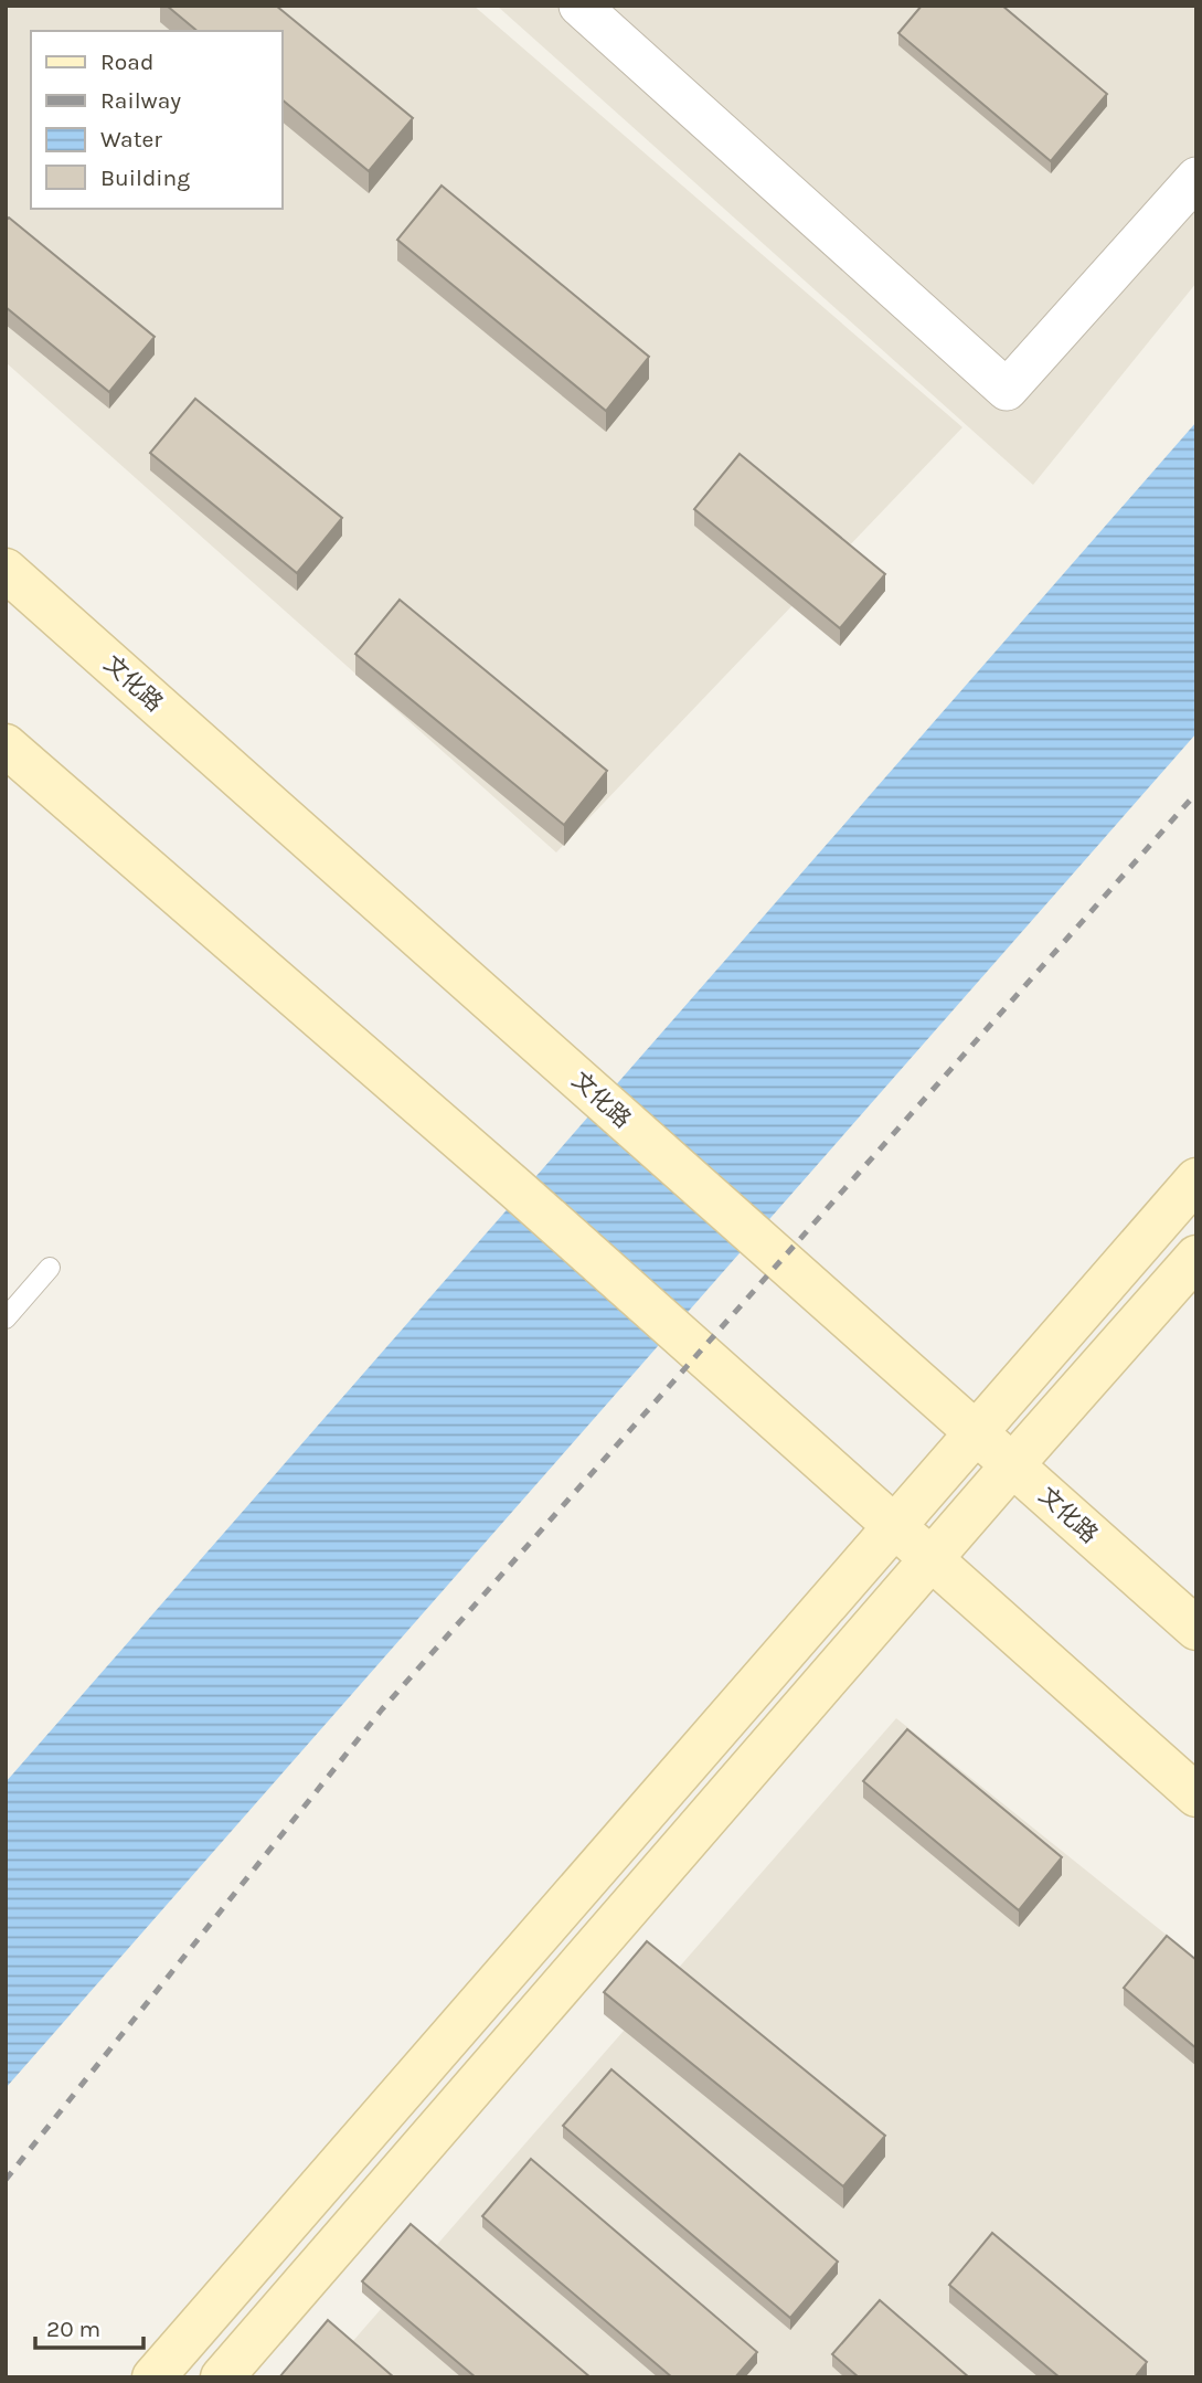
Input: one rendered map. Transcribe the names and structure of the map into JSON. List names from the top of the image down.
{
  "streets": {
    "main road": ["文化路"]
  },
  "legend": [
    "Road",
    "Railway",
    "Water",
    "Building"
  ],
  "scale_bar": "20 m"
}
